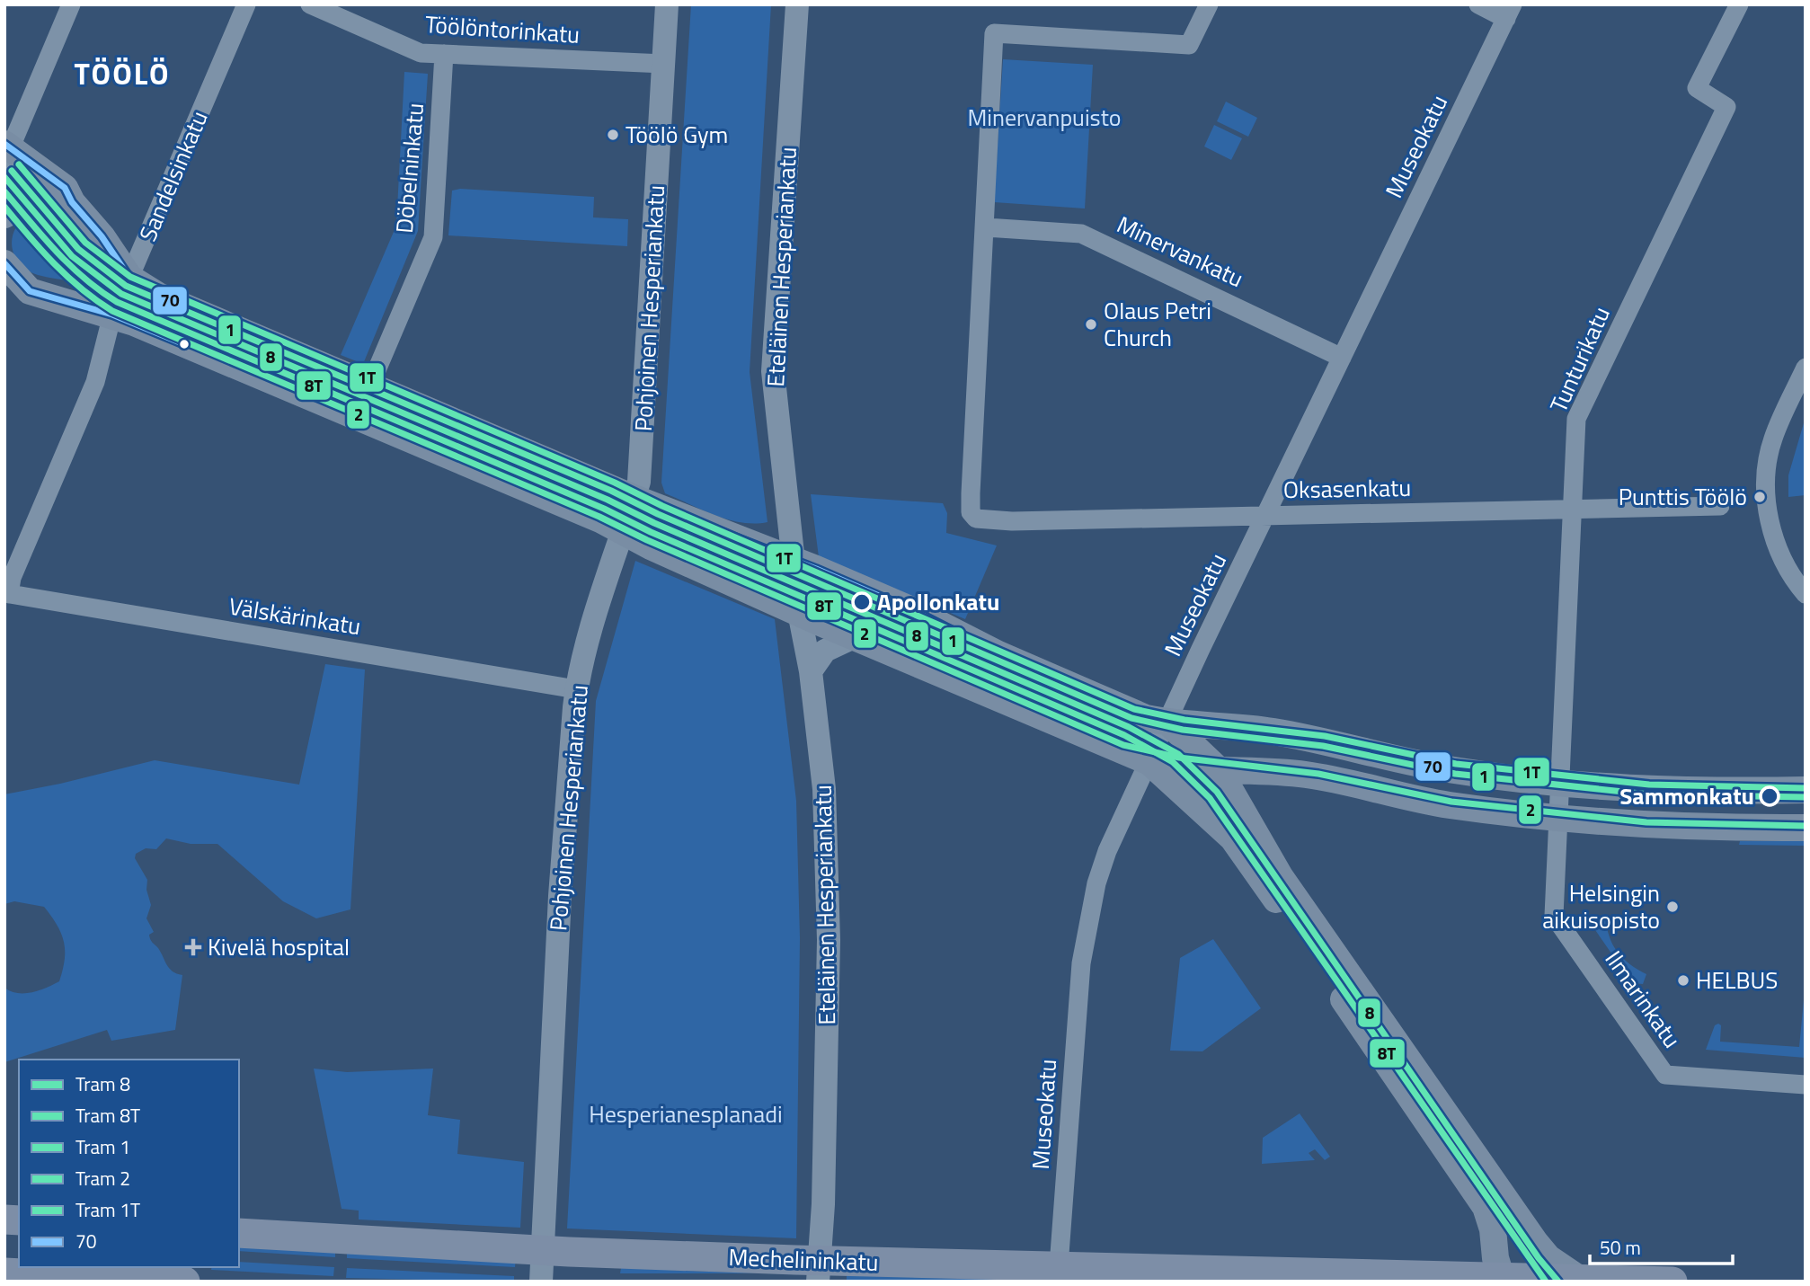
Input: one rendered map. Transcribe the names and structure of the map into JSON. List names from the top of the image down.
{
  "streets": {
    "main road": ["Sandelsinkatu", "Mechelininkatu"],
    "street": [
      "Töölöntorinkatu",
      "Museokatu",
      "Döbelninkatu",
      "Minervankatu",
      "Eteläinen Hesperiankatu",
      "Pohjoinen Hesperiankatu",
      "Tunturikatu",
      "Oksasenkatu",
      "Välskärinkatu",
      "Ilmarinkatu"
    ]
  },
  "crossings": [
    ["Töölöntorinkatu", "Döbelninkatu"],
    ["Töölöntorinkatu", "Pohjoinen Hesperiankatu"],
    ["Museokatu", "Minervankatu"],
    ["Museokatu", "Oksasenkatu"],
    ["Museokatu", "Mechelininkatu"],
    ["Sandelsinkatu", "Välskärinkatu"],
    ["Minervankatu", "Oksasenkatu"],
    ["Eteläinen Hesperiankatu", "Mechelininkatu"],
    ["Pohjoinen Hesperiankatu", "Välskärinkatu"],
    ["Pohjoinen Hesperiankatu", "Mechelininkatu"],
    ["Tunturikatu", "Oksasenkatu"],
    ["Tunturikatu", "Ilmarinkatu"]
  ],
  "districts": ["TÖÖLÖ"],
  "parks": ["Minervanpuisto", "Hesperianesplanadi"],
  "places": {
    "other": [
      "Töölö Gym",
      "Olaus Petri Church",
      "Punttis Töölö",
      "Apollonkatu",
      "Sammonkatu",
      "Helsingin aikuisopisto",
      "HELBUS"
    ],
    "health": ["Kivelä hospital"]
  },
  "lines": [
    "transit line 70",
    "tram line 1T",
    "tram line 1",
    "tram line 8",
    "tram line 8T",
    "tram line 2"
  ],
  "legend": [
    "Tram 8",
    "Tram 8T",
    "Tram 1",
    "Tram 2",
    "Tram 1T",
    "70"
  ],
  "scale_bar": "50 m"
}
